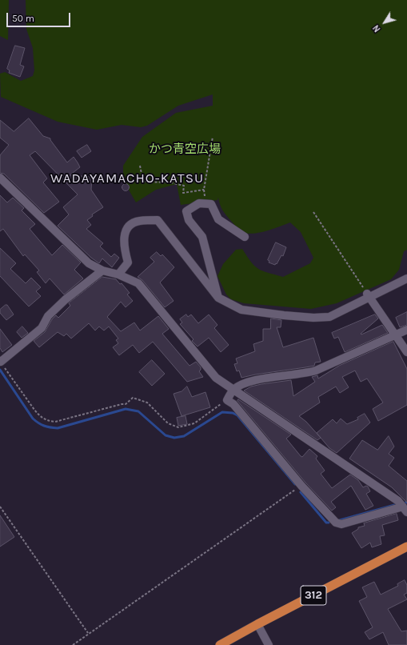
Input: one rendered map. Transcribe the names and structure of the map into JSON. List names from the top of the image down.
{
  "streets": {
    "highway": ["312"]
  },
  "districts": ["WADAYAMACHO-KATSU"],
  "parks": ["かつ青空広場"],
  "scale_bar": "50 m",
  "north": "bottom left"
}
